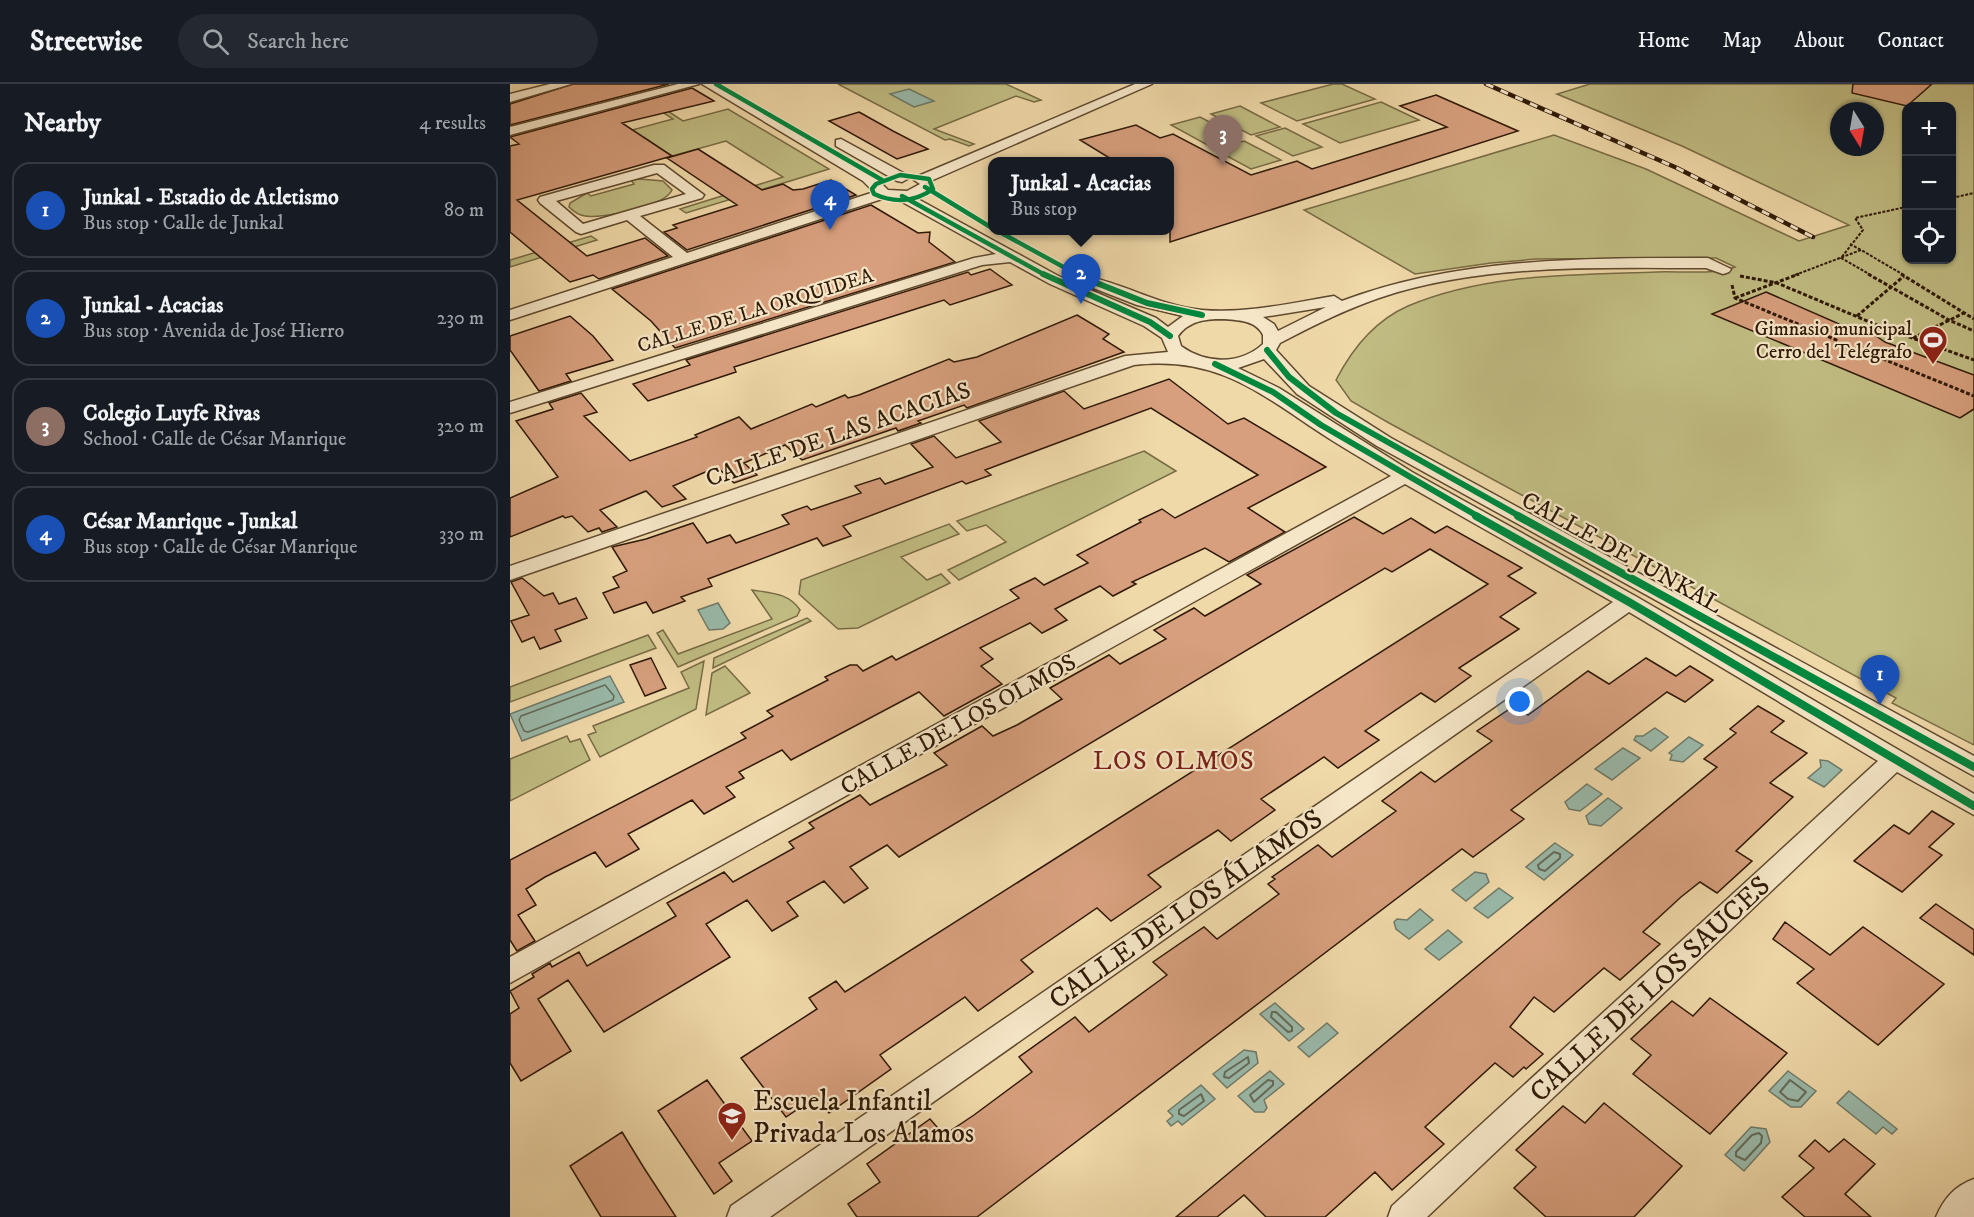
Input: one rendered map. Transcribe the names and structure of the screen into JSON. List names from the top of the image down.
{
  "streets": {
    "street": [
      "CALLE DE LA ORQUIDEA",
      "CALLE DE LAS ACACIAS",
      "CALLE DE JUNKAL",
      "CALLE DE LOS OLMOS",
      "CALLE DE LOS ÁLAMOS",
      "CALLE DE LOS SAUCES"
    ]
  },
  "crossings": [
    ["CALLE DE LAS ACACIAS", "CALLE DE JUNKAL"],
    ["CALLE DE JUNKAL", "CALLE DE LOS OLMOS"],
    ["CALLE DE JUNKAL", "CALLE DE LOS ÁLAMOS"],
    ["CALLE DE JUNKAL", "CALLE DE LOS SAUCES"]
  ],
  "districts": ["LOS OLMOS"],
  "places": {
    "sports": ["Gimnasio municipal Cerro del Telégrafo"],
    "school or university": ["Escuela Infantil Privada Los Alamos"]
  },
  "north": "bottom",
  "page": {
    "header": "Streetwise",
    "search": "Search here",
    "nav": [
      "Home",
      "Map",
      "About",
      "Contact"
    ],
    "heading": ["Nearby", "4 results"],
    "map_buttons": ["+", "−"],
    "pins": [
      "3",
      "4",
      "2",
      "1"
    ],
    "popup": ["Junkal - Acacias", "Bus stop"],
    "list": [
      {
        "mark": "1",
        "name": "Junkal - Estadio de Atletismo",
        "note": "Bus stop · Calle de Junkal",
        "value": "80 m"
      },
      {
        "mark": "2",
        "name": "Junkal - Acacias",
        "note": "Bus stop · Avenida de José Hierro",
        "value": "230 m"
      },
      {
        "mark": "3",
        "name": "Colegio Luyfe Rivas",
        "note": "School · Calle de César Manrique",
        "value": "320 m"
      },
      {
        "mark": "4",
        "name": "César Manrique - Junkal",
        "note": "Bus stop · Calle de César Manrique",
        "value": "330 m"
      }
    ]
  }
}
